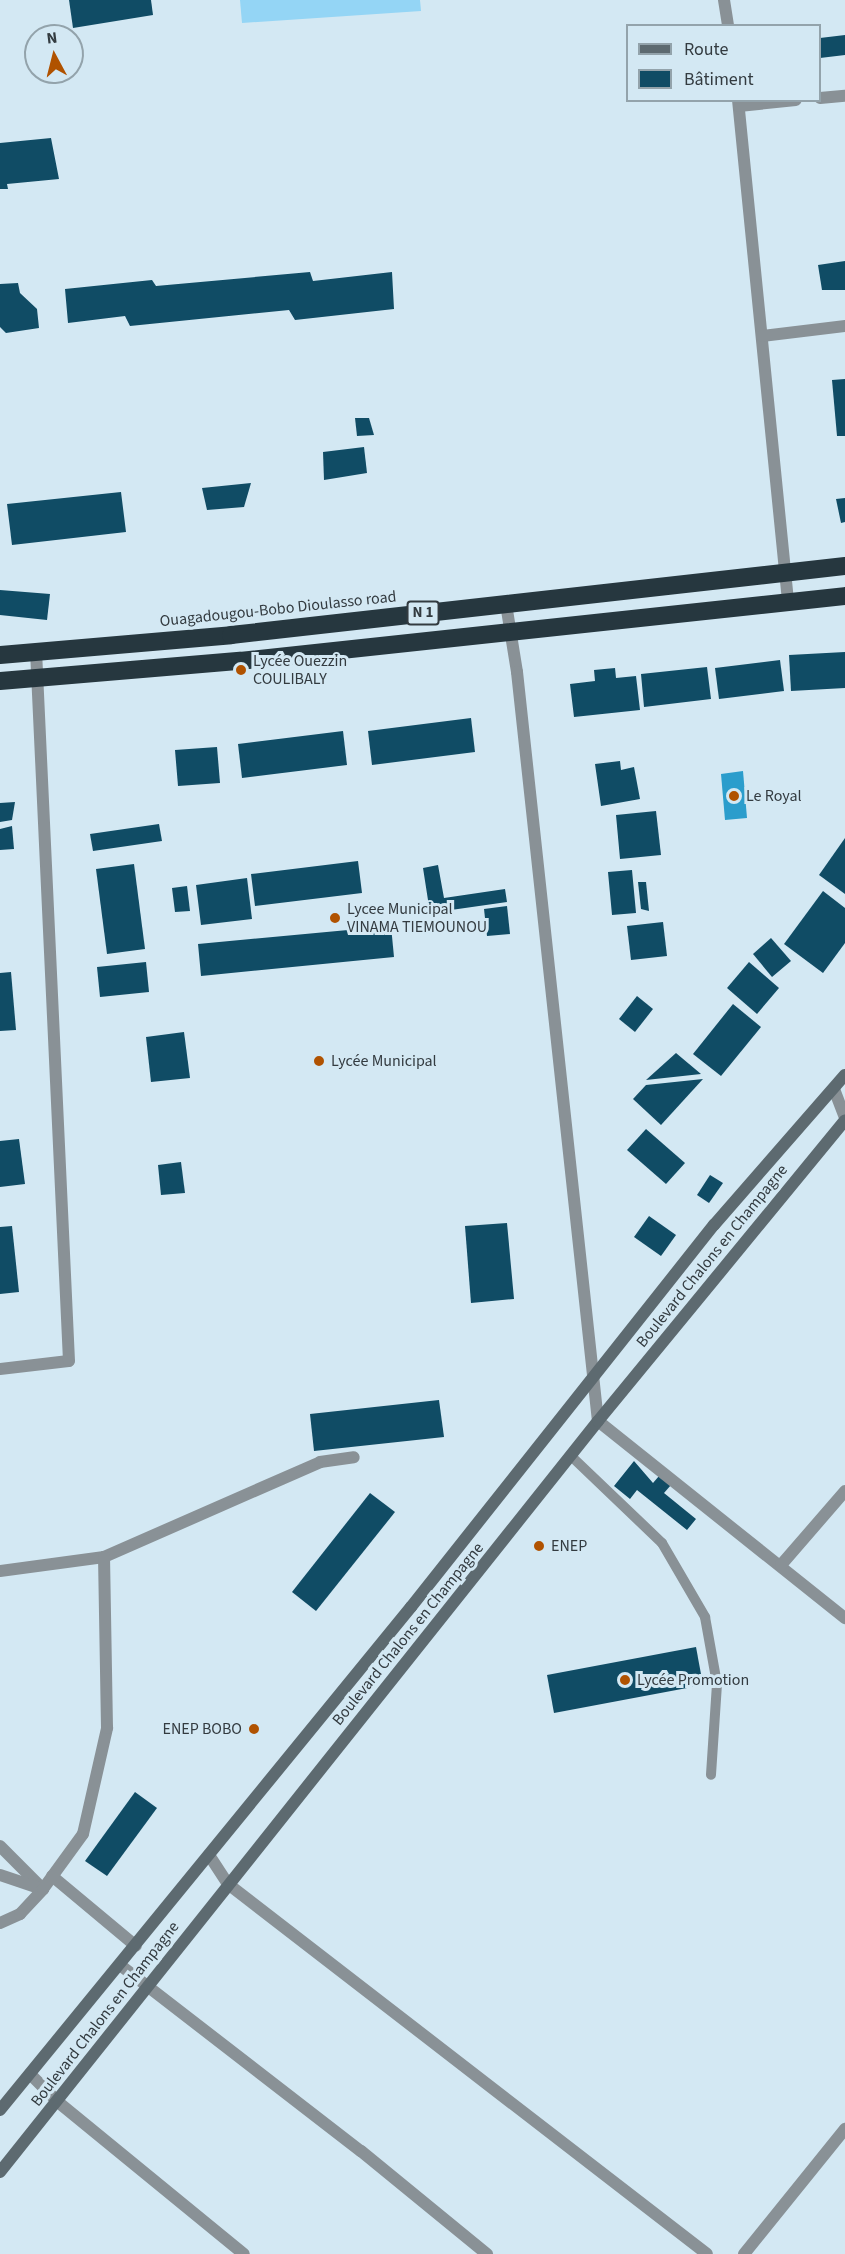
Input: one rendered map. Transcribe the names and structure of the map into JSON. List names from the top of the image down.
{
  "streets": {
    "highway": ["Ouagadougou-Bobo Dioulasso road", "N 1"],
    "main road": ["Boulevard Chalons en Champagne"]
  },
  "places": [
    "Lycée Ouezzin COULIBALY",
    "Le Royal",
    "Lycee Municipal VINAMA TIEMOUNOU",
    "Lycée Municipal",
    "ENEP",
    "Lycée Promotion",
    "ENEP BOBO"
  ],
  "legend": ["Route", "Bâtiment"],
  "north": "top"
}
